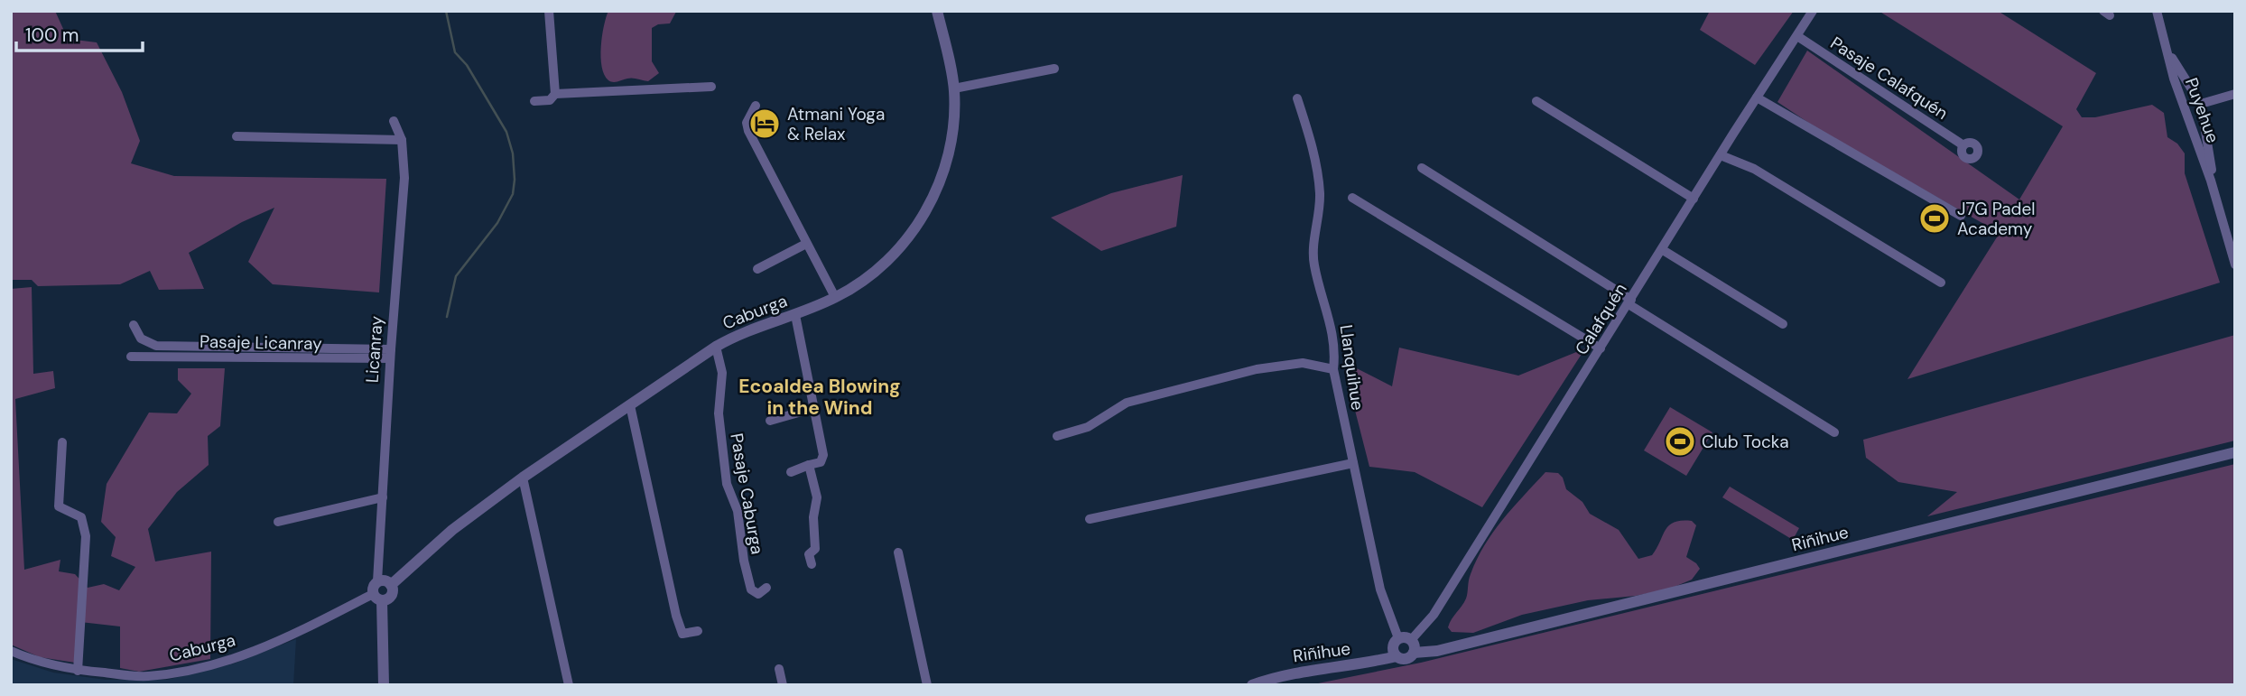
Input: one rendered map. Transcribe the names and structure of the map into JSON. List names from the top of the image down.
{
  "streets": {
    "street": [
      "Pasaje Calafquén",
      "Puyehue",
      "Caburga",
      "Calafquén",
      "Pasaje Licanray",
      "Licanray",
      "Llanquihue",
      "Pasaje Caburga",
      "Riñihue"
    ]
  },
  "crossings": [
    ["Pasaje Calafquén", "Calafquén"],
    ["Caburga", "Licanray"],
    ["Caburga", "Pasaje Caburga"],
    ["Calafquén", "Llanquihue"],
    ["Calafquén", "Riñihue"],
    ["Pasaje Licanray", "Licanray"],
    ["Llanquihue", "Riñihue"]
  ],
  "districts": ["Ecoaldea Blowing in the Wind"],
  "places": {
    "hotel": ["Atmani Yoga & Relax"],
    "sports": ["J7G Padel Academy", "Club Tocka"]
  },
  "scale_bar": "100 m"
}
